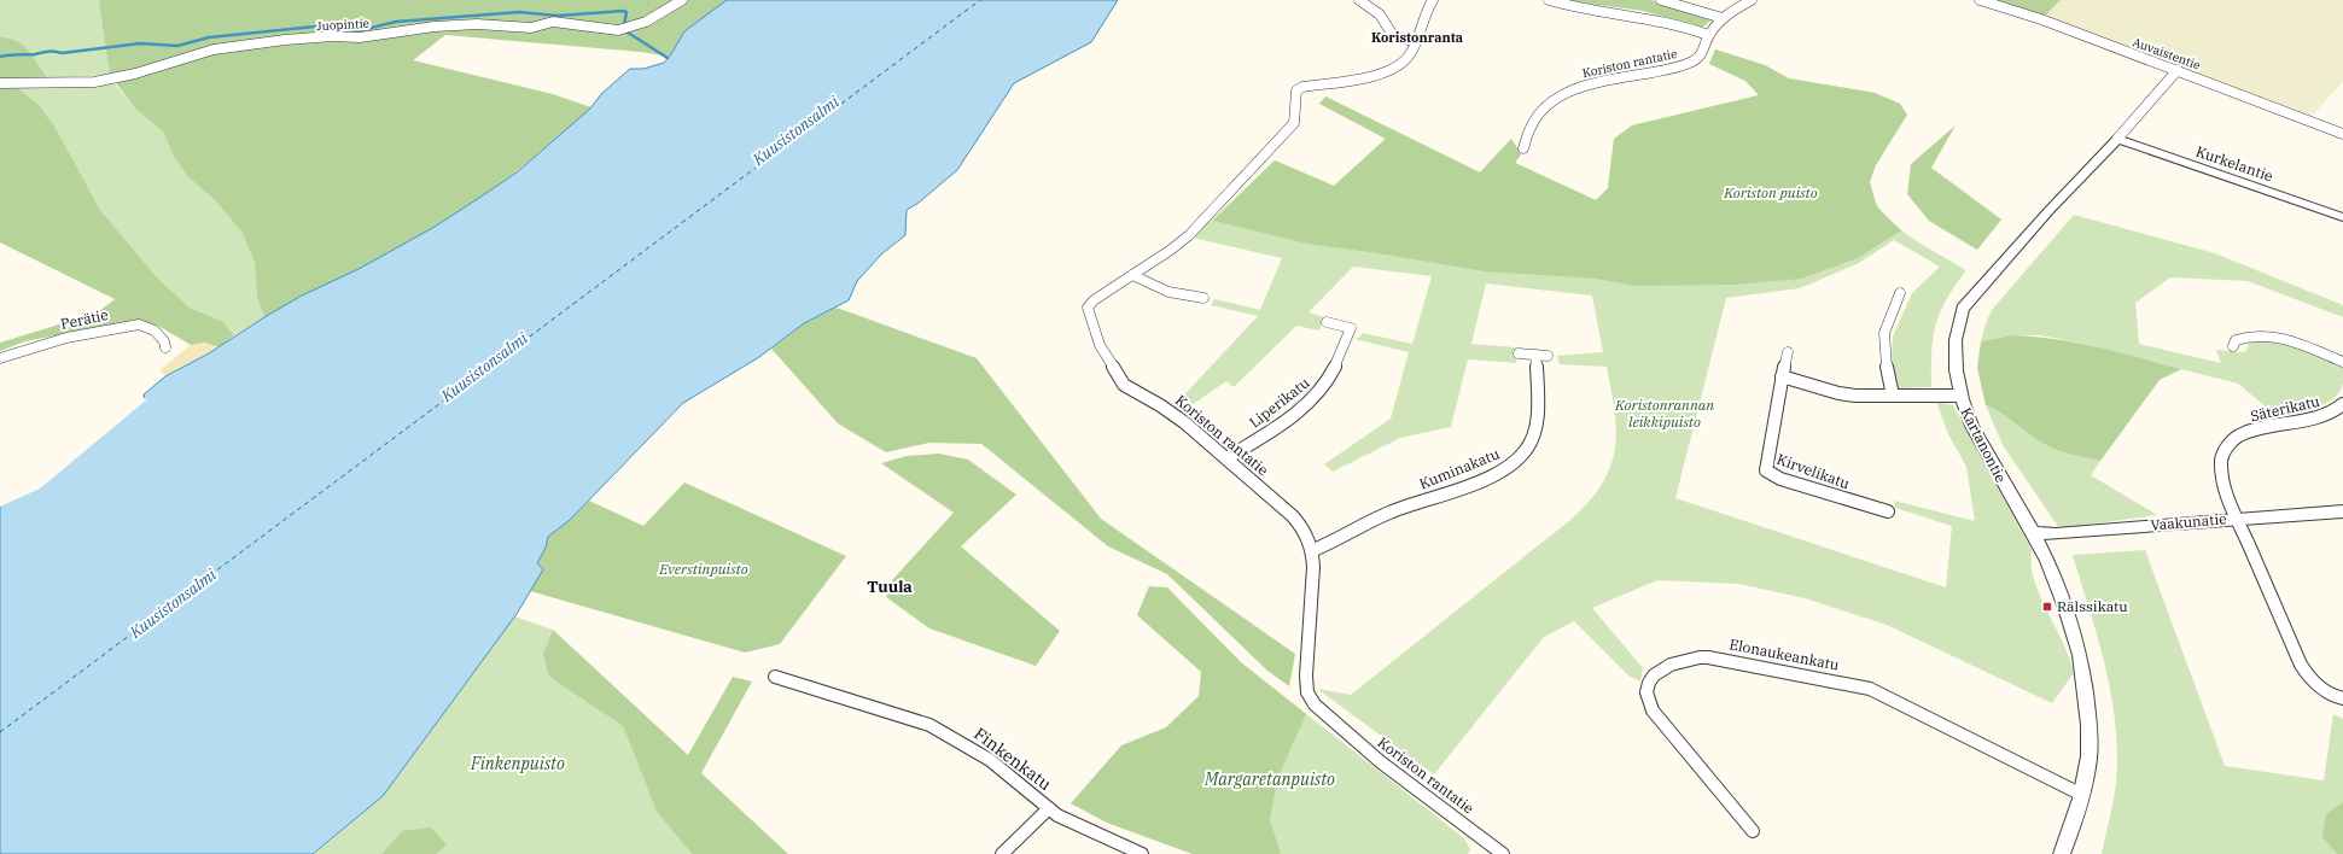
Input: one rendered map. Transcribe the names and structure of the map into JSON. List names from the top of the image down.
{
  "streets": {
    "street": [
      "Juopintie",
      "Auvaistentie",
      "Koriston rantatie",
      "Kurkelantie",
      "Perätie",
      "Liperikatu",
      "Säterikatu",
      "Kartanontie",
      "Kuminakatu",
      "Kirvelikatu",
      "Vaakunatie",
      "Elonaukeankatu",
      "Finkenkatu"
    ]
  },
  "crossings": [
    ["Auvaistentie", "Kartanontie"],
    ["Koriston rantatie", "Liperikatu"],
    ["Koriston rantatie", "Kuminakatu"],
    ["Kurkelantie", "Kartanontie"],
    ["Säterikatu", "Vaakunatie"],
    ["Kartanontie", "Vaakunatie"],
    ["Kartanontie", "Elonaukeankatu"]
  ],
  "districts": ["Koristonranta", "Tuula"],
  "water": ["Kuusistonsalmi"],
  "parks": [
    "Koriston puisto",
    "Koristonrannan leikkipuisto",
    "Everstinpuisto",
    "Finkenpuisto",
    "Margaretanpuisto"
  ],
  "places": {
    "transit": ["Rälssikatu"]
  }
}
